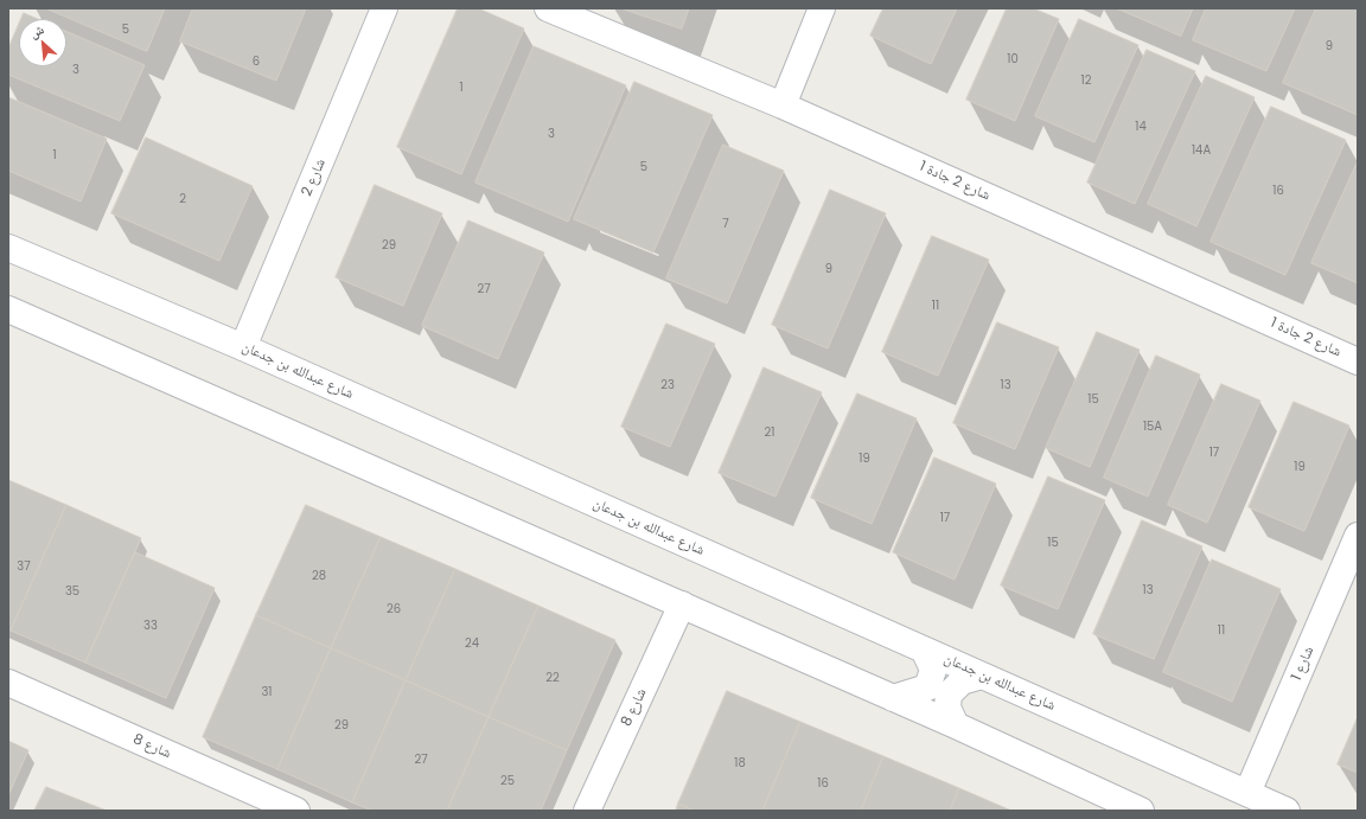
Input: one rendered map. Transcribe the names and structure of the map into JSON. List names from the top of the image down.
{
  "streets": {
    "street": [
      "شارع 2",
      "شارع 2 جادة 1",
      "شارع عبدالله بن جدعان",
      "شارع 1",
      "شارع 8"
    ]
  },
  "crossings": [
    ["شارع 2", "شارع عبدالله بن جدعان"],
    ["شارع عبدالله بن جدعان", "شارع 1"]
  ],
  "house_numbers": [
    "5",
    "9",
    "10",
    "6",
    "3",
    "12",
    "1",
    "14",
    "3",
    "14A",
    "1",
    "5",
    "16",
    "2",
    "7",
    "29",
    "9",
    "27",
    "11",
    "23",
    "13",
    "15",
    "15A",
    "21",
    "17",
    "19",
    "19",
    "17",
    "15",
    "37",
    "28",
    "13",
    "35",
    "26",
    "33",
    "11",
    "24",
    "22",
    "31",
    "29",
    "27",
    "18",
    "25",
    "16"
  ],
  "north": "top left"
}
